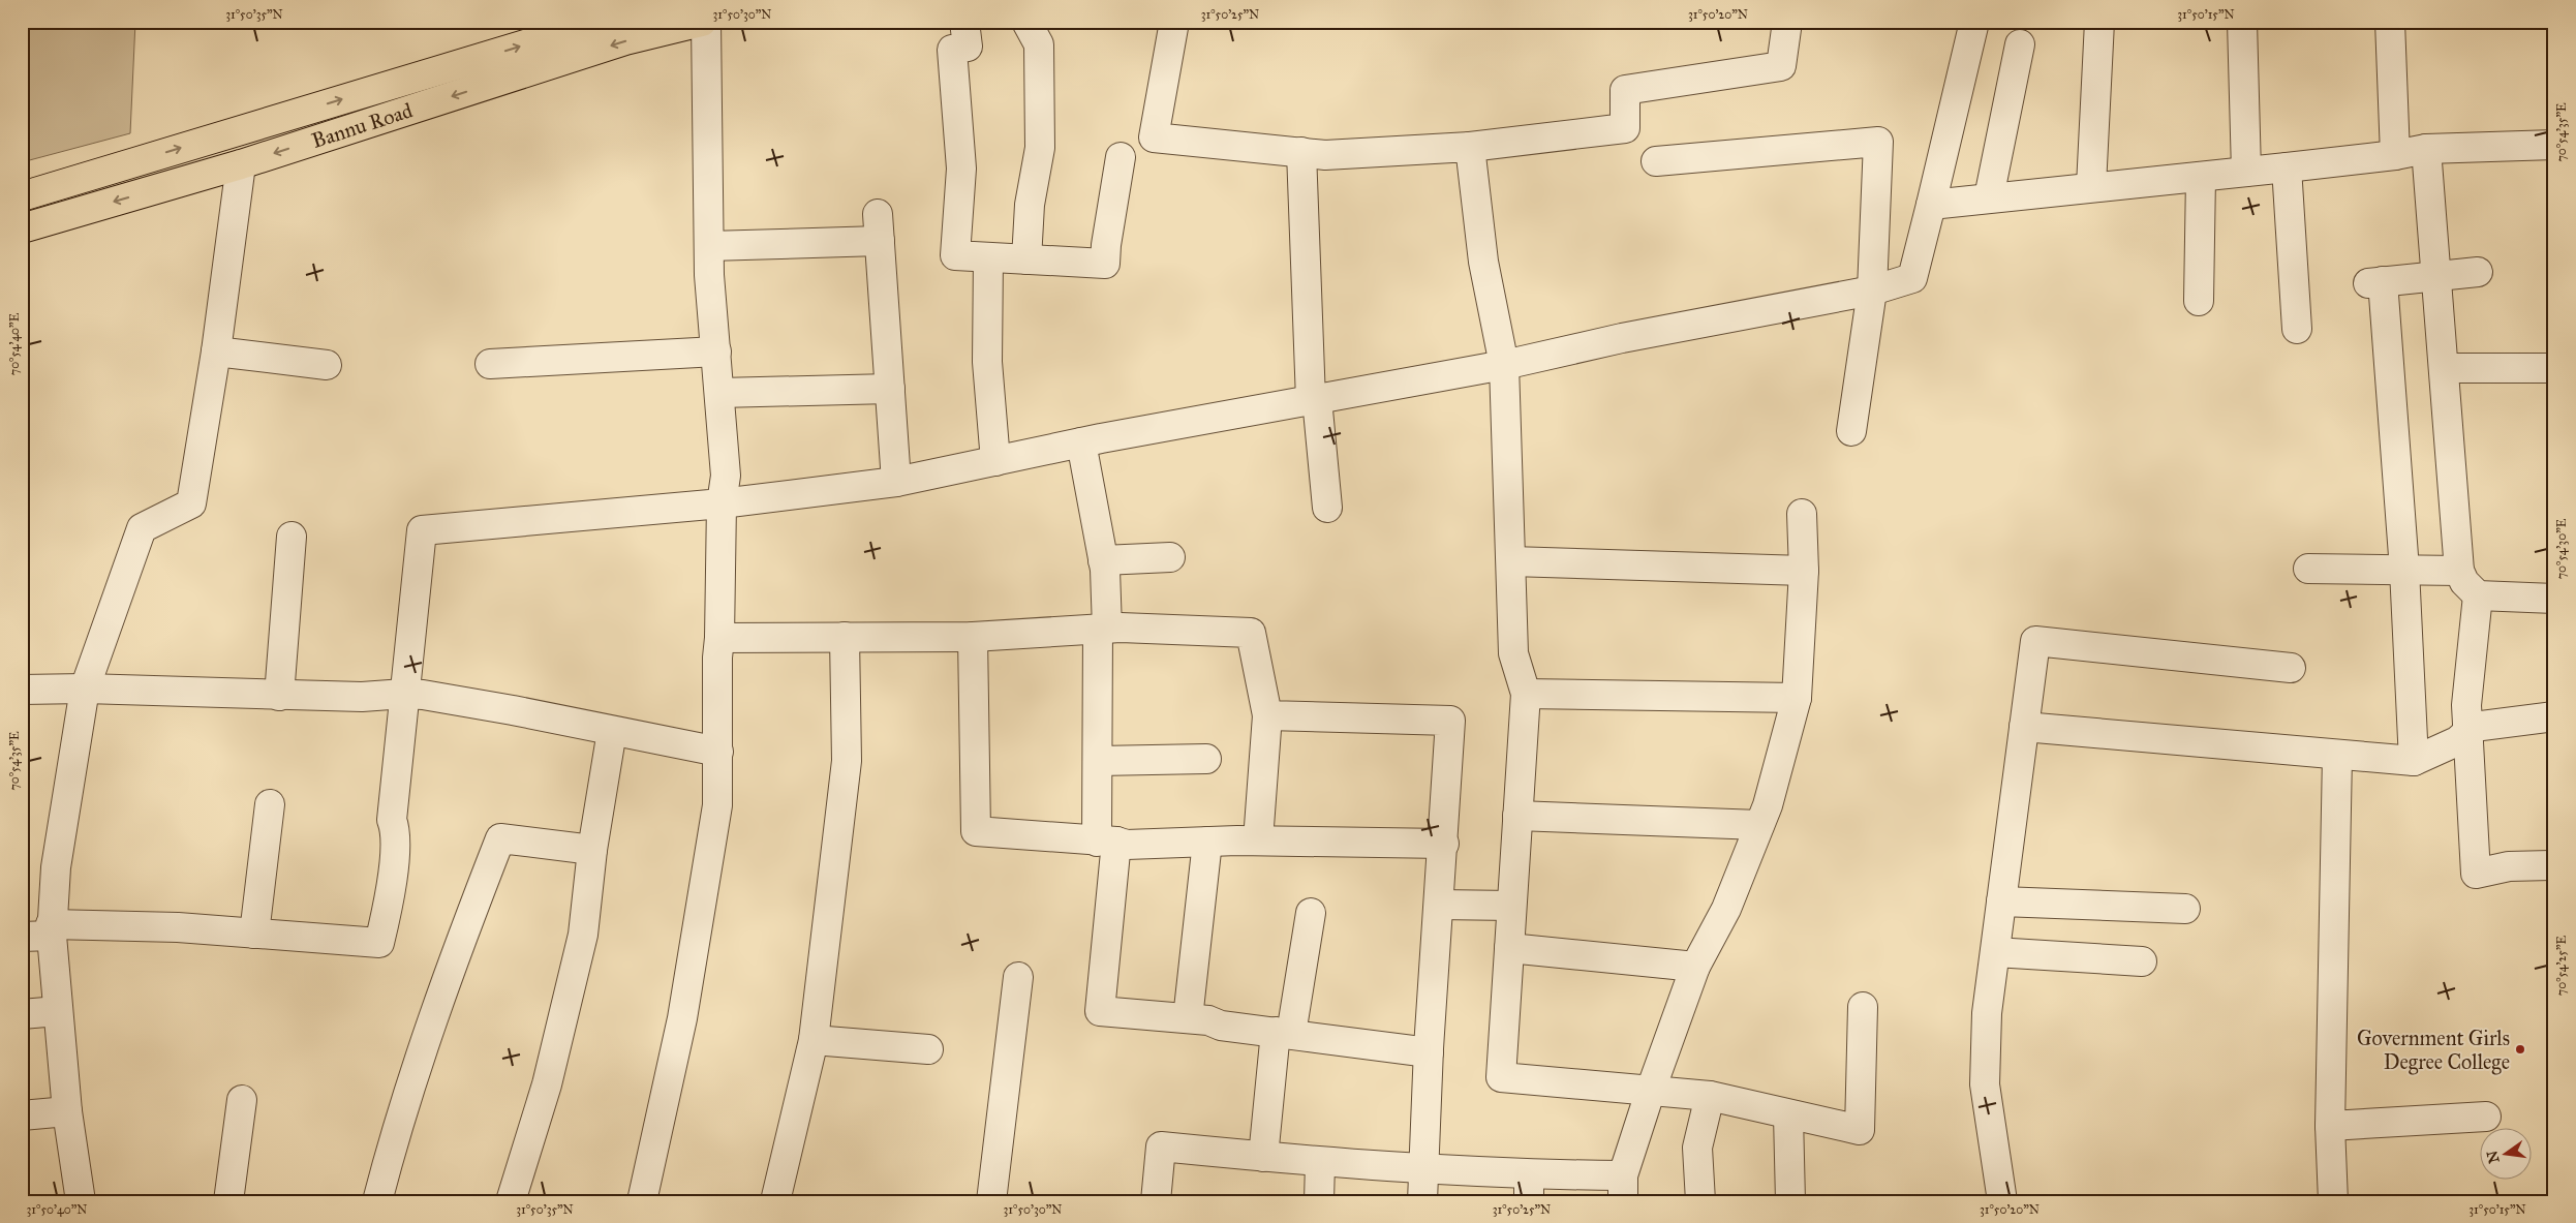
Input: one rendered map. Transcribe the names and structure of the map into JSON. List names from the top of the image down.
{
  "streets": {
    "highway": ["Bannu Road"]
  },
  "places": ["Government Girls Degree College"],
  "north": "left",
  "coordinates": [
    "31°50'35\"N",
    "31°50'30\"N",
    "31°50'25\"N",
    "31°50'20\"N",
    "31°50'15\"N",
    "70°54'35\"E",
    "70°54'40\"E",
    "70°54'30\"E",
    "70°54'25\"E",
    "31°50'40\"N"
  ]
}
